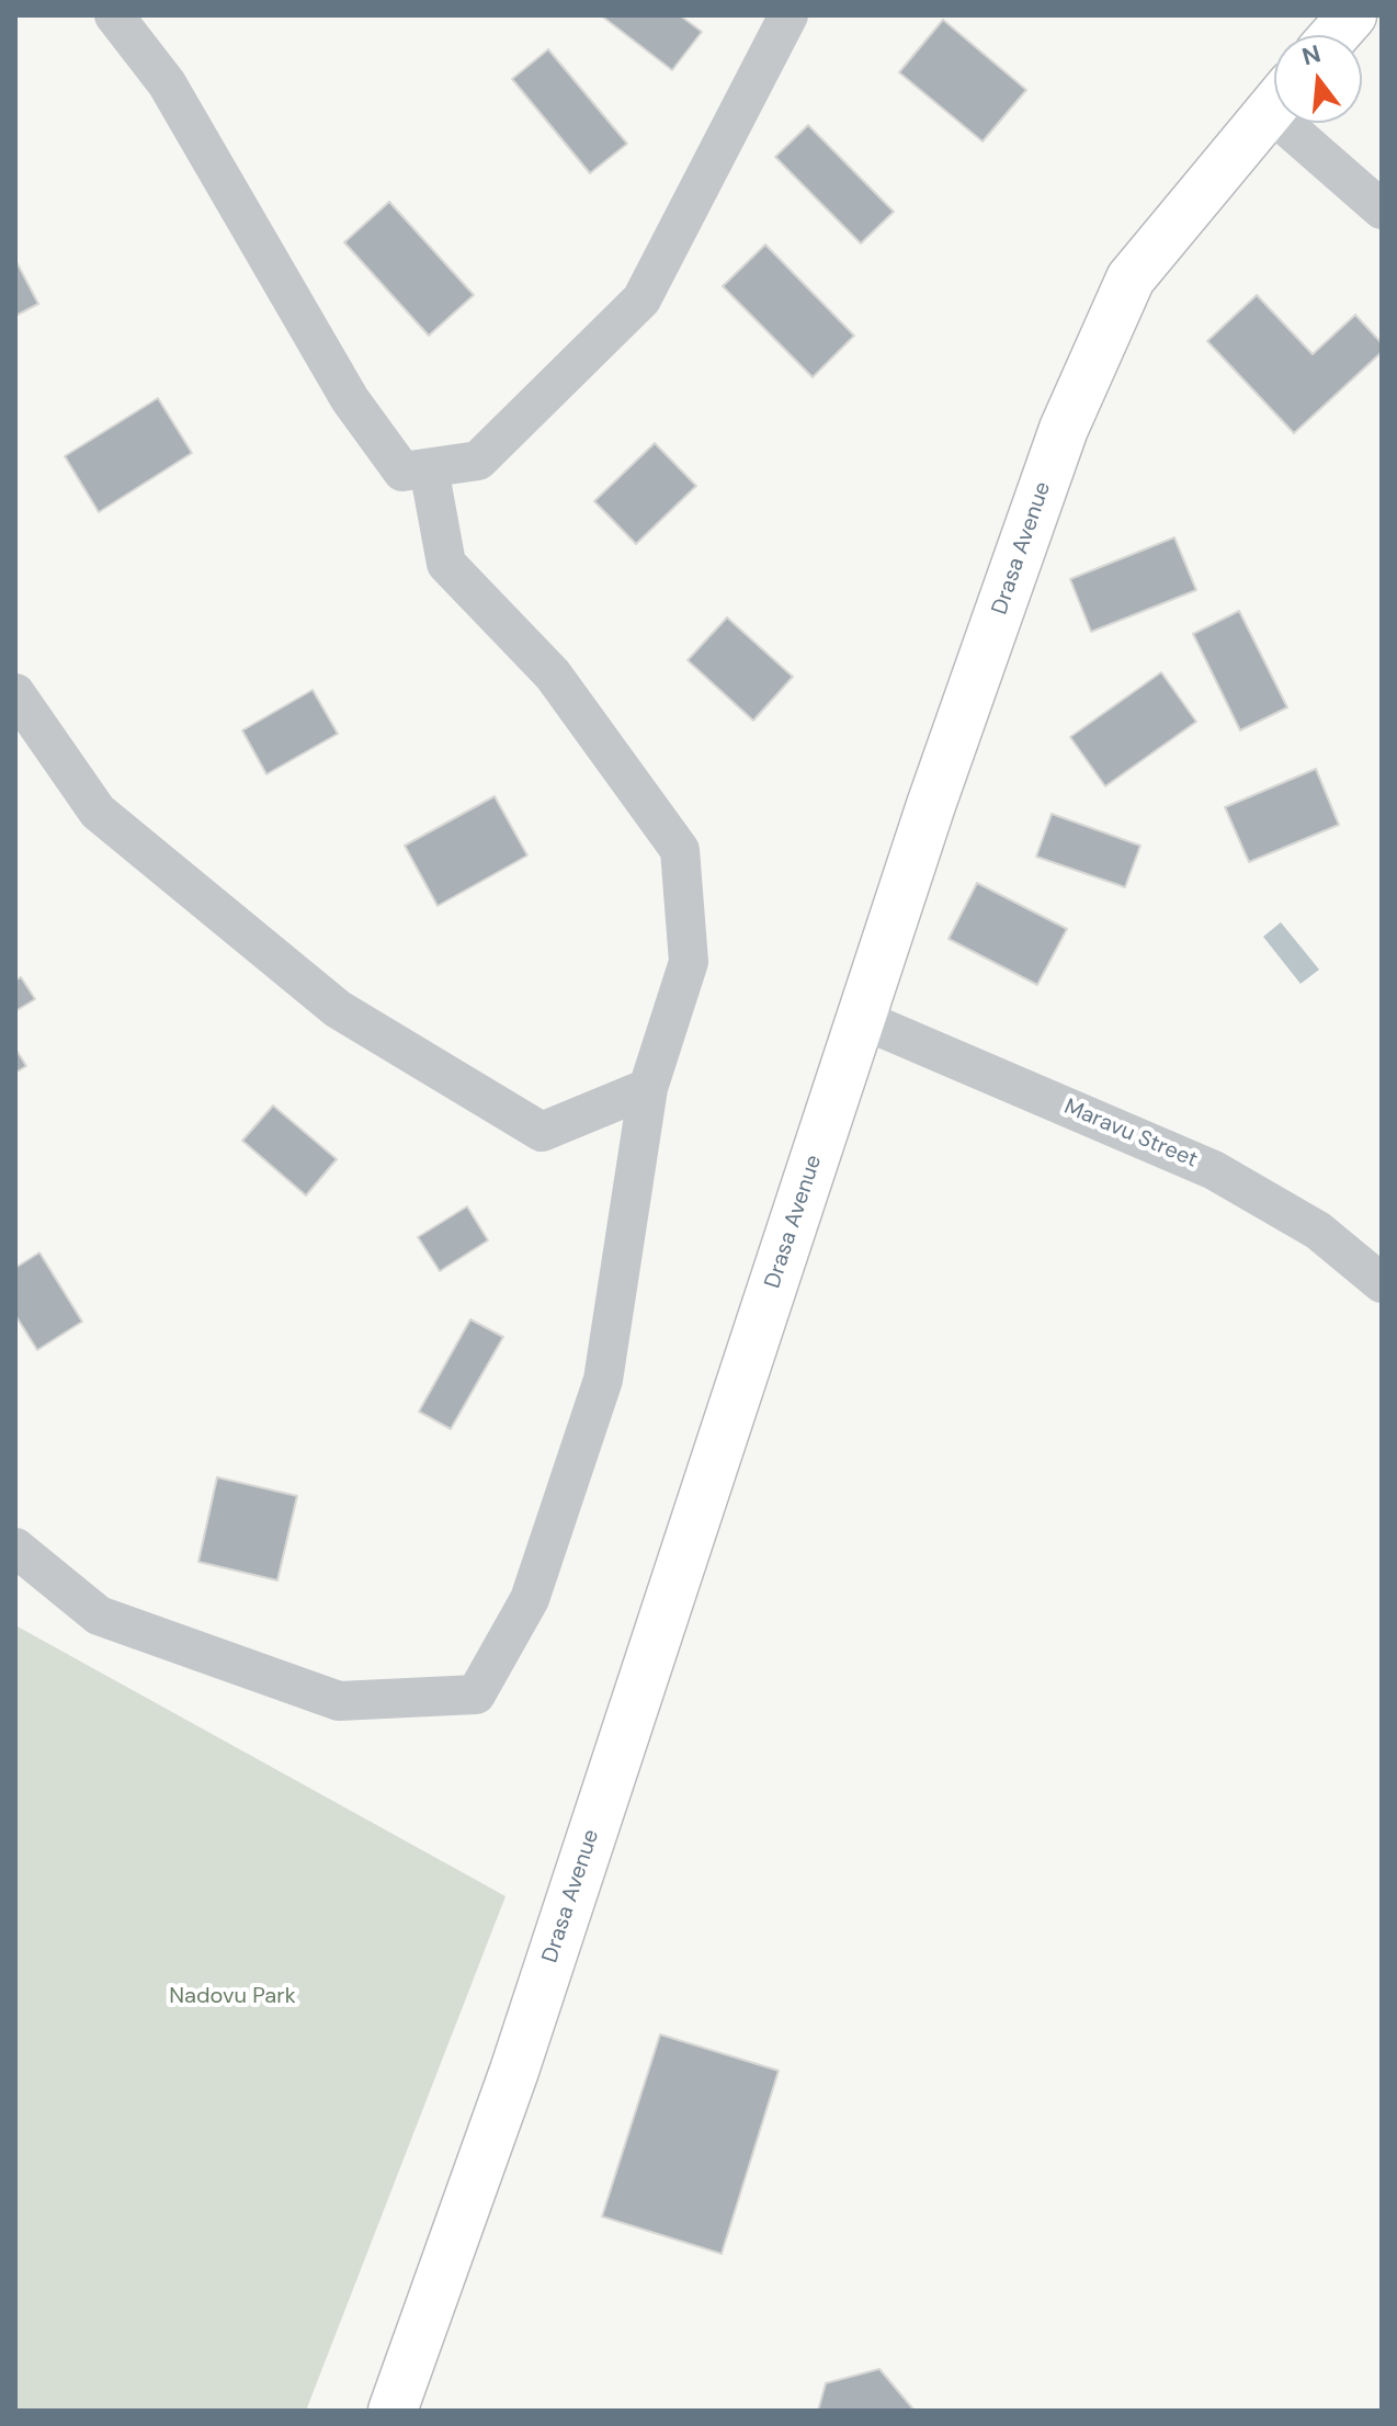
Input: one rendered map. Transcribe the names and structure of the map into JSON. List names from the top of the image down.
{
  "streets": {
    "highway": ["Drasa Avenue"],
    "street": ["Maravu Street"]
  },
  "crossings": [
    ["Drasa Avenue", "Maravu Street"]
  ],
  "parks": ["Nadovu Park"],
  "north": "top"
}
